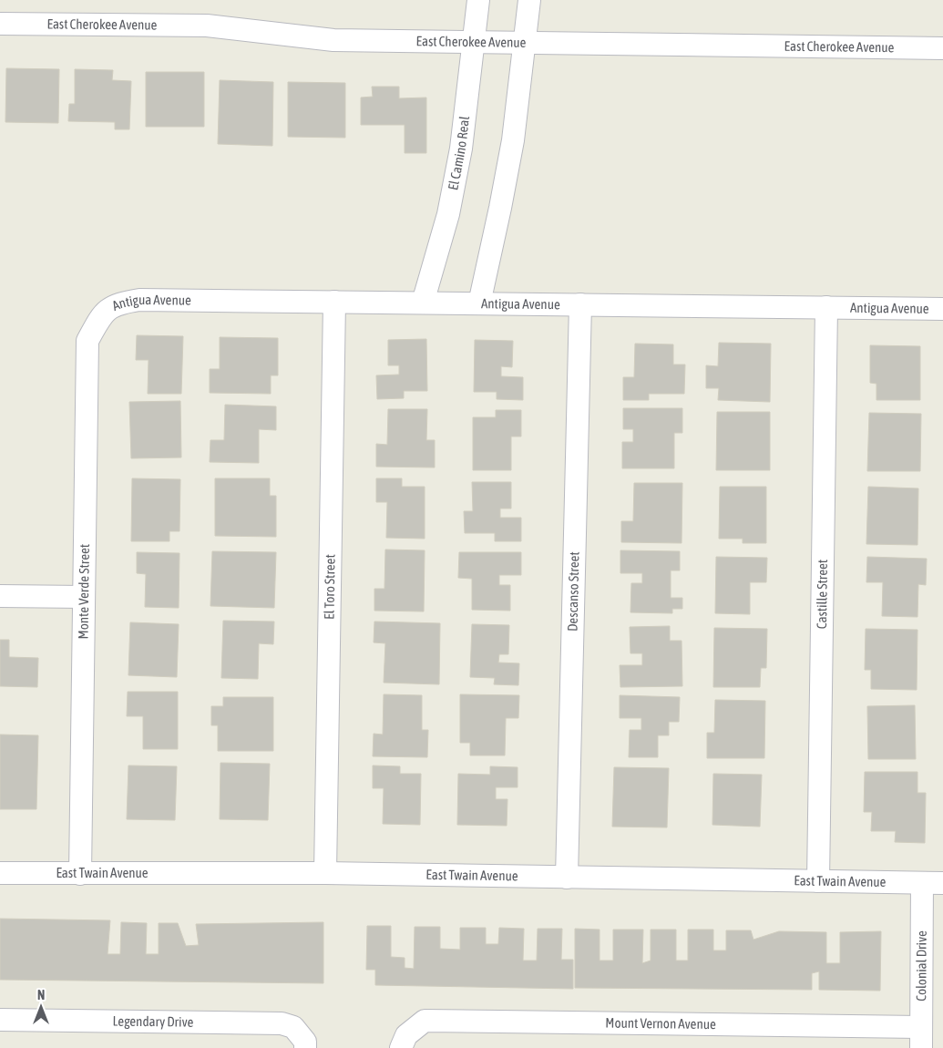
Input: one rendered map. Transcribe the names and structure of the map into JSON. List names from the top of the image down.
{
  "streets": {
    "street": [
      "East Cherokee Avenue",
      "El Camino Real",
      "Antigua Avenue",
      "El Toro Street",
      "Descanso Street",
      "Monte Verde Street",
      "Castille Street",
      "East Twain Avenue",
      "Colonial Drive",
      "Legendary Drive",
      "Mount Vernon Avenue"
    ]
  },
  "crossings": [
    ["East Cherokee Avenue", "El Camino Real"],
    ["El Camino Real", "Antigua Avenue"],
    ["Antigua Avenue", "El Toro Street"],
    ["Antigua Avenue", "Descanso Street"],
    ["Antigua Avenue", "Monte Verde Street"],
    ["Antigua Avenue", "Castille Street"],
    ["El Toro Street", "East Twain Avenue"],
    ["Descanso Street", "East Twain Avenue"],
    ["Monte Verde Street", "East Twain Avenue"],
    ["Castille Street", "East Twain Avenue"],
    ["East Twain Avenue", "Colonial Drive"],
    ["Colonial Drive", "Mount Vernon Avenue"]
  ],
  "north": "top"
}
